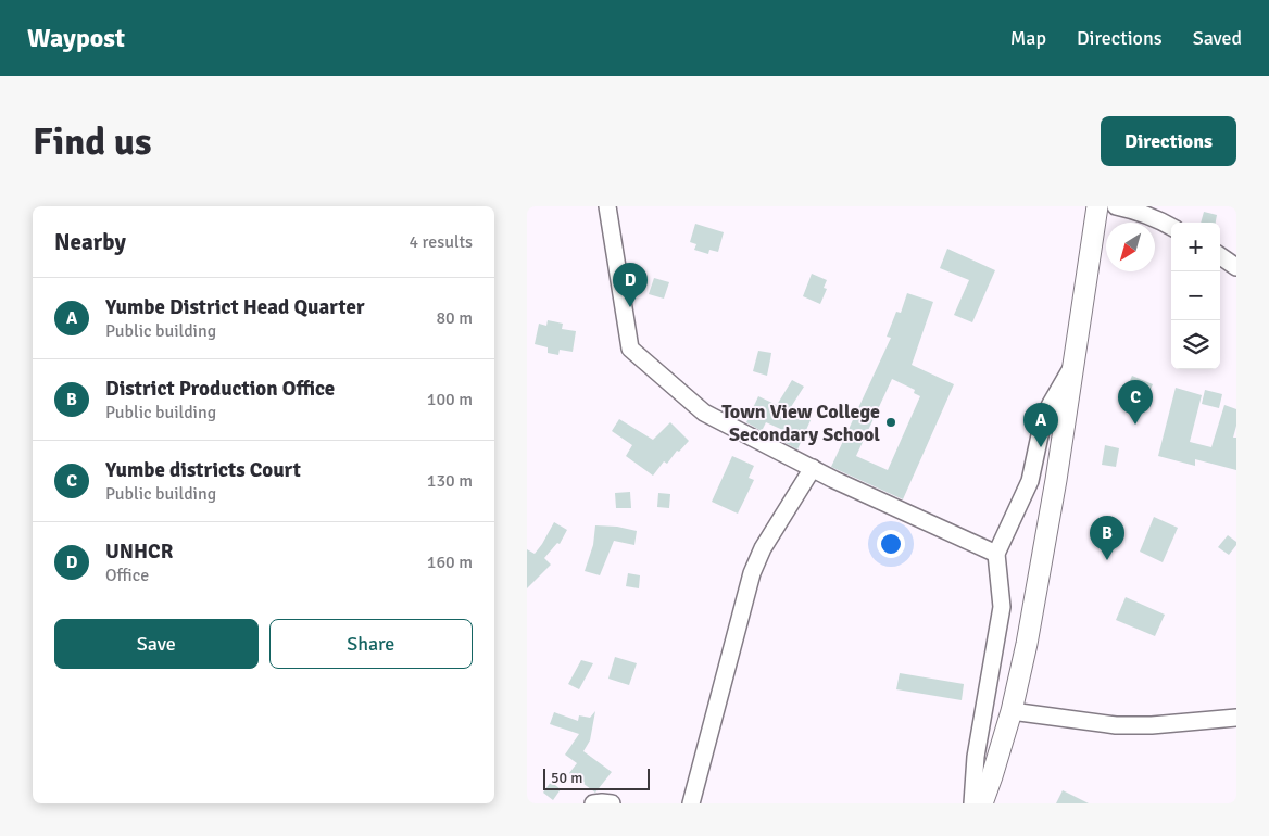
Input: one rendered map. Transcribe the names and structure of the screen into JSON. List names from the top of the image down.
{
  "places": ["Town View College Secondary School"],
  "scale_bar": "50 m",
  "north": "bottom left",
  "page": {
    "header": "Waypost",
    "nav": ["Map", "Directions", "Saved"],
    "buttons": [
      "Directions",
      ["Save", "Share"]
    ],
    "title": "Find us",
    "heading": ["Nearby", "4 results"],
    "map_buttons": ["+", "−"],
    "pins": [
      "D",
      "C",
      "A",
      "B"
    ],
    "list": [
      {
        "mark": "A",
        "name": "Yumbe District Head Quarter",
        "note": "Public building",
        "value": "80 m"
      },
      {
        "mark": "B",
        "name": "District Production Office",
        "note": "Public building",
        "value": "100 m"
      },
      {
        "mark": "C",
        "name": "Yumbe districts Court",
        "note": "Public building",
        "value": "130 m"
      },
      {
        "mark": "D",
        "name": "UNHCR",
        "note": "Office",
        "value": "160 m"
      }
    ],
    "scale": "50 m"
  }
}
